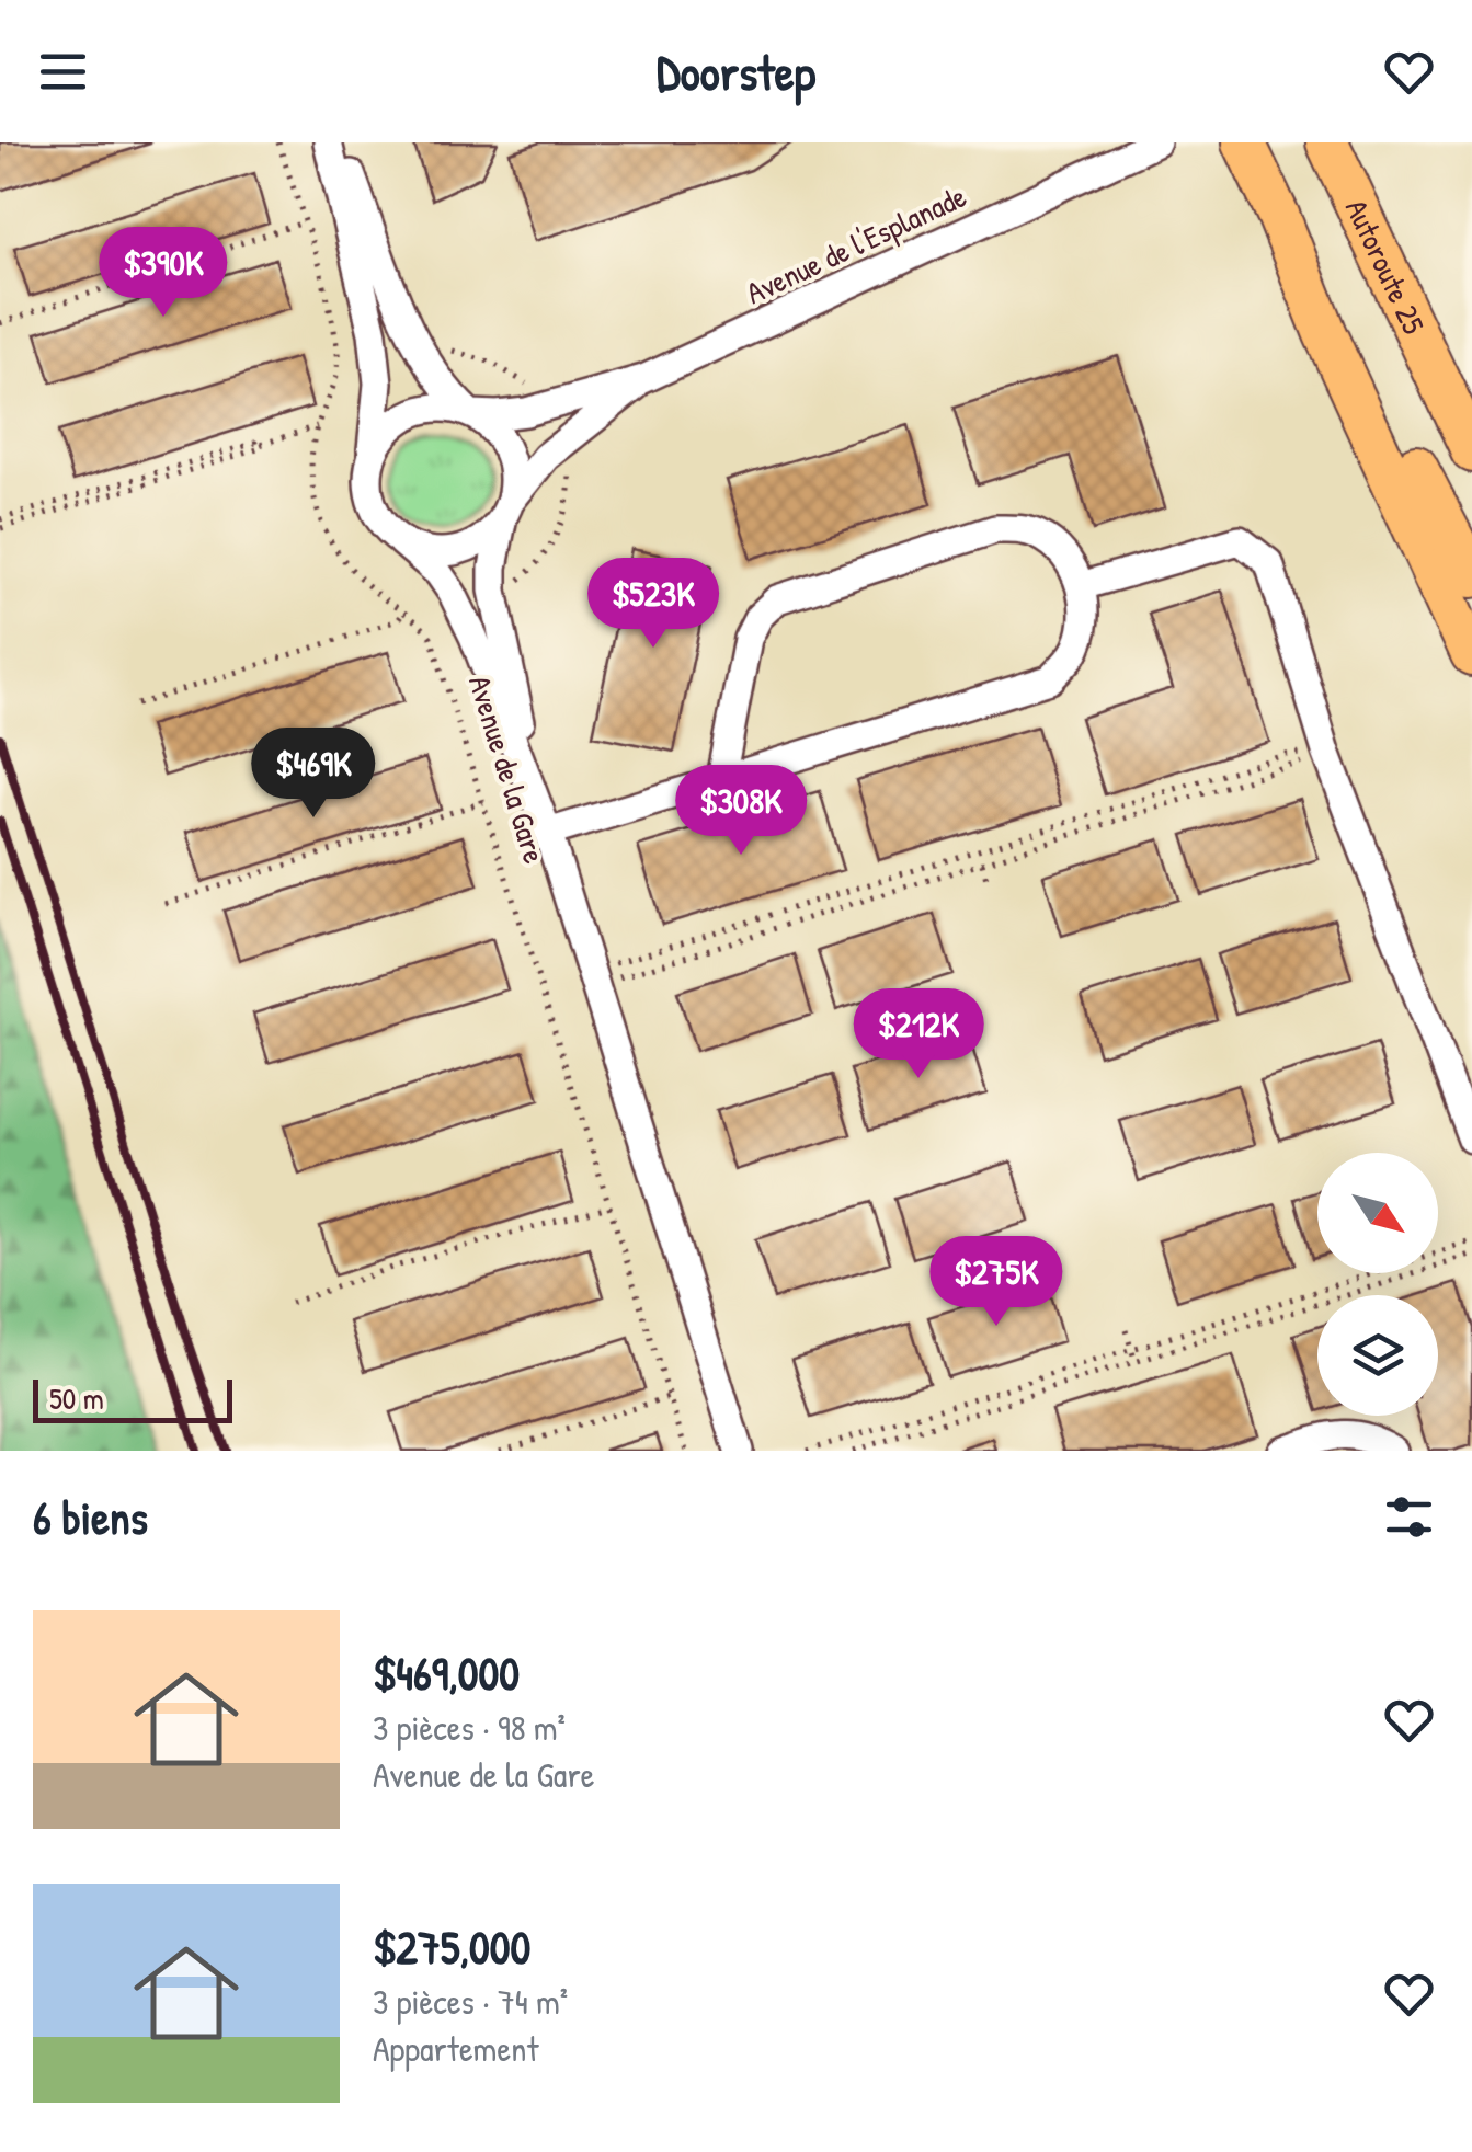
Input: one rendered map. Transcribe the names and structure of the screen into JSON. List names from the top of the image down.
{
  "streets": {
    "highway": ["Autoroute 25"],
    "street": ["Avenue de l'Esplanade", "Avenue de la Gare"]
  },
  "crossings": [
    ["Avenue de l'Esplanade", "Avenue de la Gare"]
  ],
  "scale_bar": "50 m",
  "north": "bottom right",
  "page": {
    "header": "Doorstep",
    "price": [
      "$390K",
      "$523K",
      "$469K",
      "$308K",
      "$212K",
      "$275K"
    ],
    "scale": "50 m",
    "heading": "6 biens",
    "list": [
      {
        "name": "$469,000",
        "note": "3 pièces · 98 m² · Avenue de la Gare"
      },
      {
        "name": "$275,000",
        "note": "3 pièces · 74 m² · Appartement"
      }
    ]
  }
}
